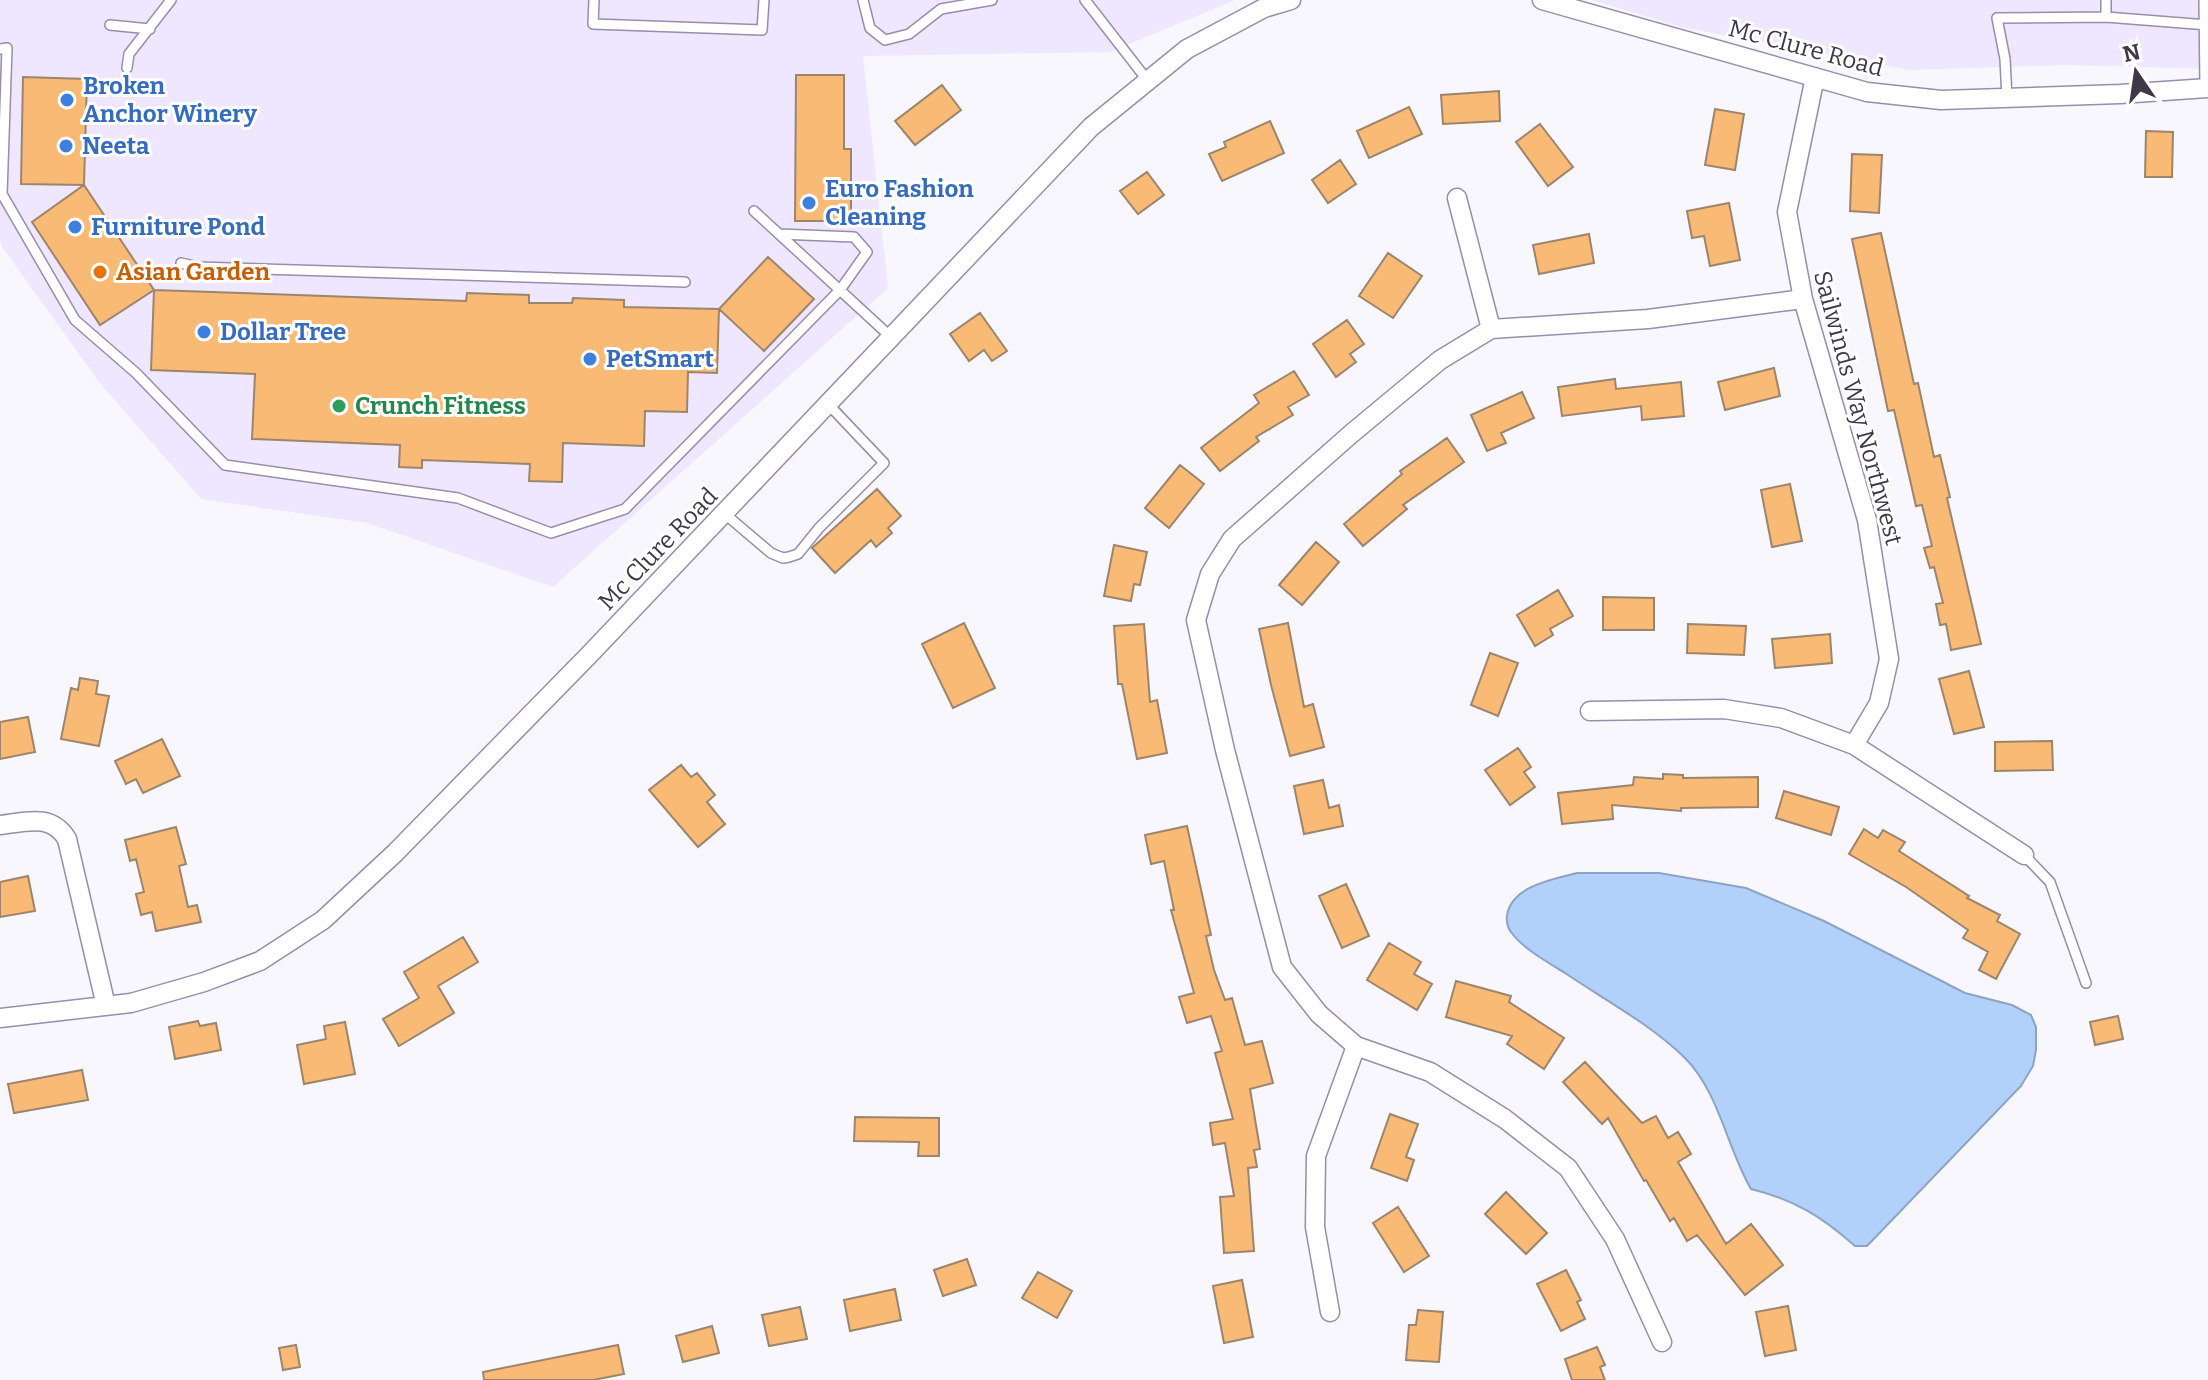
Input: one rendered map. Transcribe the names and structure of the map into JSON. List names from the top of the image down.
{
  "streets": {
    "street": ["Mc Clure Road", "Sailwinds Way Northwest"]
  },
  "crossings": [
    ["Mc Clure Road", "Sailwinds Way Northwest"]
  ],
  "places": [
    "Broken Anchor Winery",
    "Neeta",
    "Euro Fashion Cleaning",
    "Furniture Pond",
    "Asian Garden",
    "Dollar Tree",
    "PetSmart",
    "Crunch Fitness"
  ],
  "north": "top"
}
